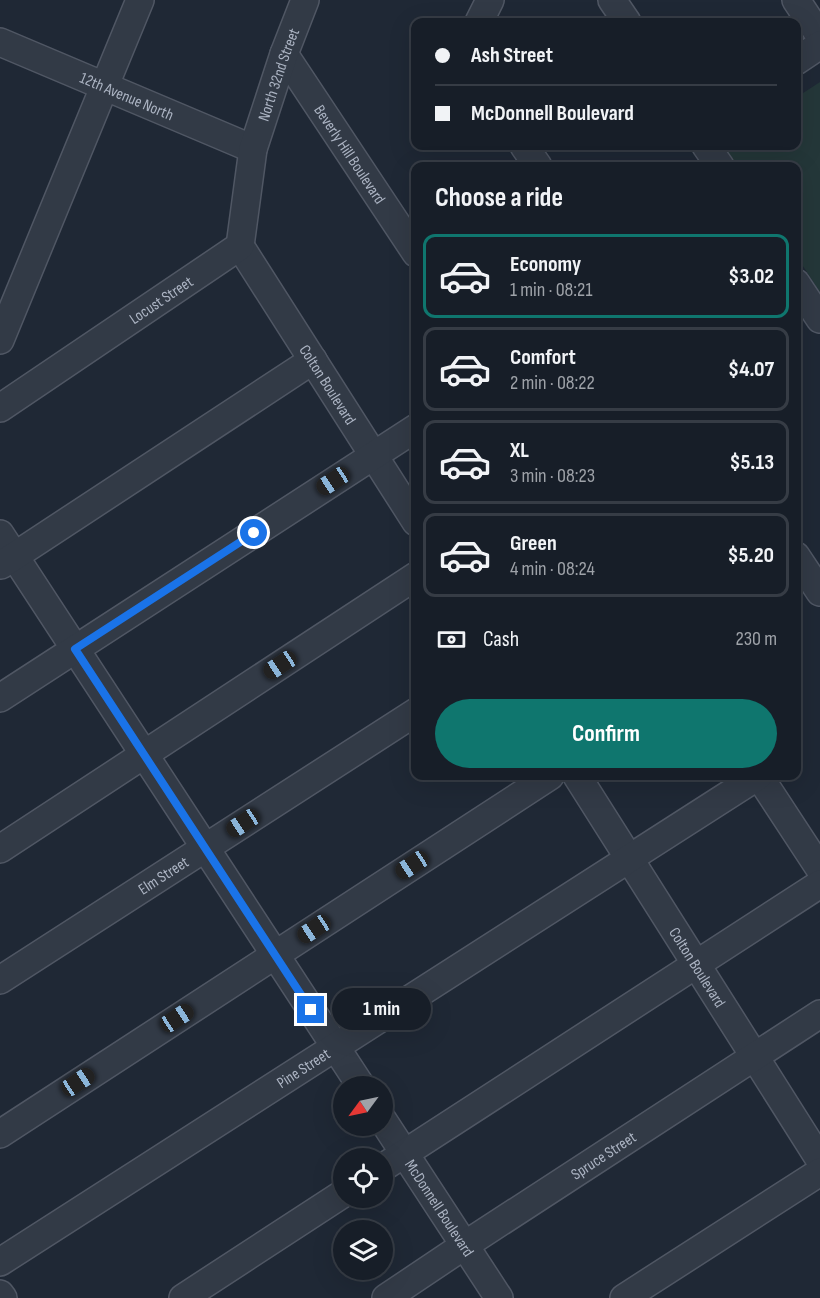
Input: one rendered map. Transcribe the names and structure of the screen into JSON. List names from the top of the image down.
{
  "streets": {
    "street": [
      "North 32nd Street",
      "12th Avenue North",
      "Beverly Hill Boulevard",
      "Locust Street",
      "Colton Boulevard",
      "Elm Street",
      "Pine Street",
      "Spruce Street",
      "McDonnell Boulevard"
    ]
  },
  "crossings": [
    ["North 32nd Street", "12th Avenue North"],
    ["North 32nd Street", "Beverly Hill Boulevard"],
    ["Locust Street", "Colton Boulevard"],
    ["Colton Boulevard", "Pine Street"],
    ["Colton Boulevard", "Spruce Street"],
    ["Spruce Street", "McDonnell Boulevard"]
  ],
  "north": "bottom left",
  "page": {
    "banner": ["Ash Street", "McDonnell Boulevard"],
    "heading": "Choose a ride",
    "list": [
      {
        "name": "Economy",
        "note": "1 min · 08:21",
        "value": "$3.02"
      },
      {
        "name": "Comfort",
        "note": "2 min · 08:22",
        "value": "$4.07"
      },
      {
        "name": "XL",
        "note": "3 min · 08:23",
        "value": "$5.13"
      },
      {
        "name": "Green",
        "note": "4 min · 08:24",
        "value": "$5.20"
      }
    ],
    "pay": ["Cash", "230 m"],
    "buttons": "Confirm",
    "bubble": "1 min"
  }
}
